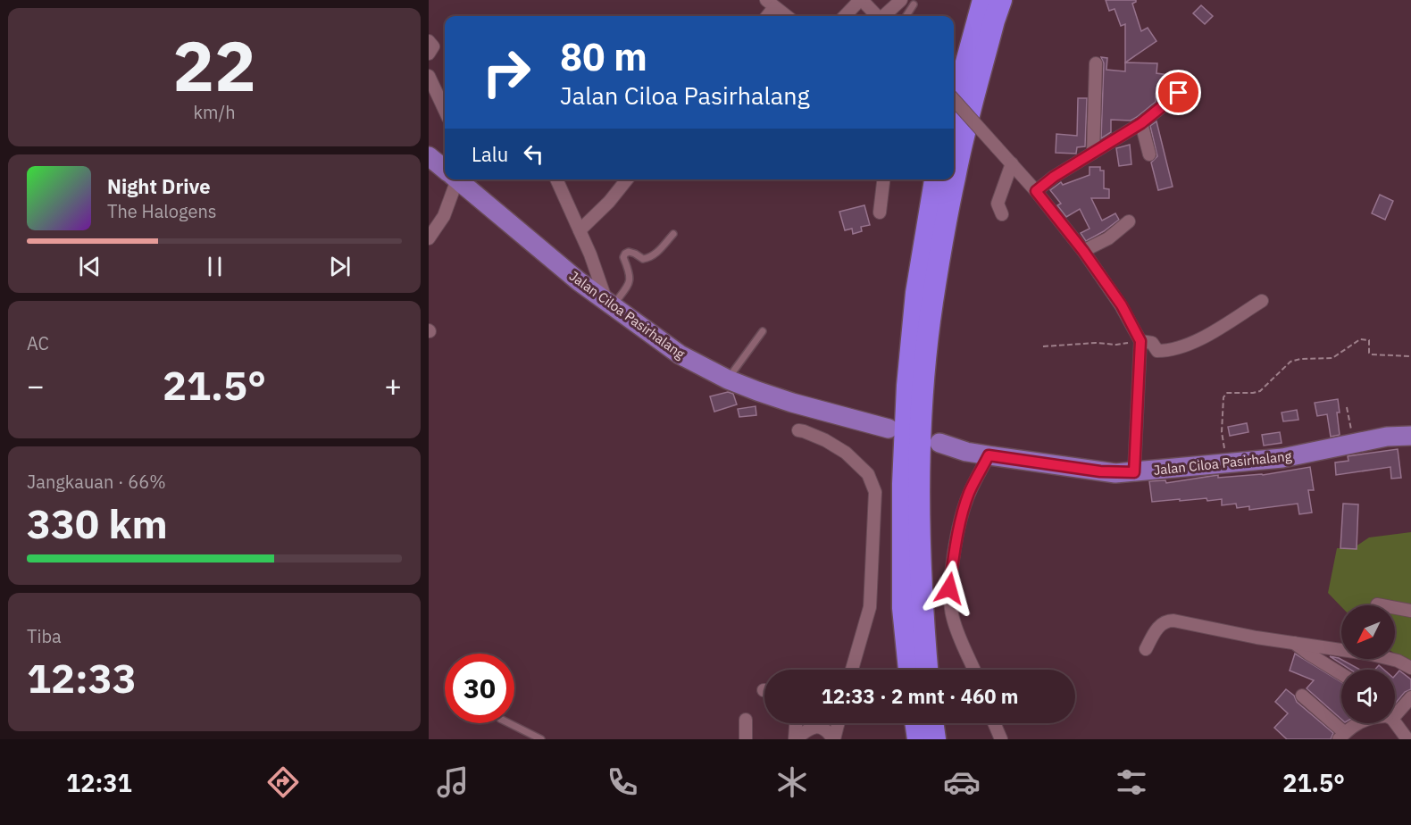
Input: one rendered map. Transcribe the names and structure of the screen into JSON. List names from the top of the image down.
{
  "streets": {
    "main road": ["Jalan Ciloa Pasirhalang"]
  },
  "north": "bottom left",
  "page": {
    "tile": [
      ["22", "km/h"],
      "AC",
      ["Jangkauan · 66%", "330 km"],
      ["Tiba", "12:33"]
    ],
    "turn": ["80 m", "Jalan Ciloa Pasirhalang"],
    "then": "Lalu",
    "song": ["Night Drive", "The Halogens"],
    "heat": ["−", "21.5°", "+"],
    "limit": "30",
    "trip": "12:33 · 2 mnt · 460 m",
    "tabs": ["12:31", "21.5°"]
  }
}
